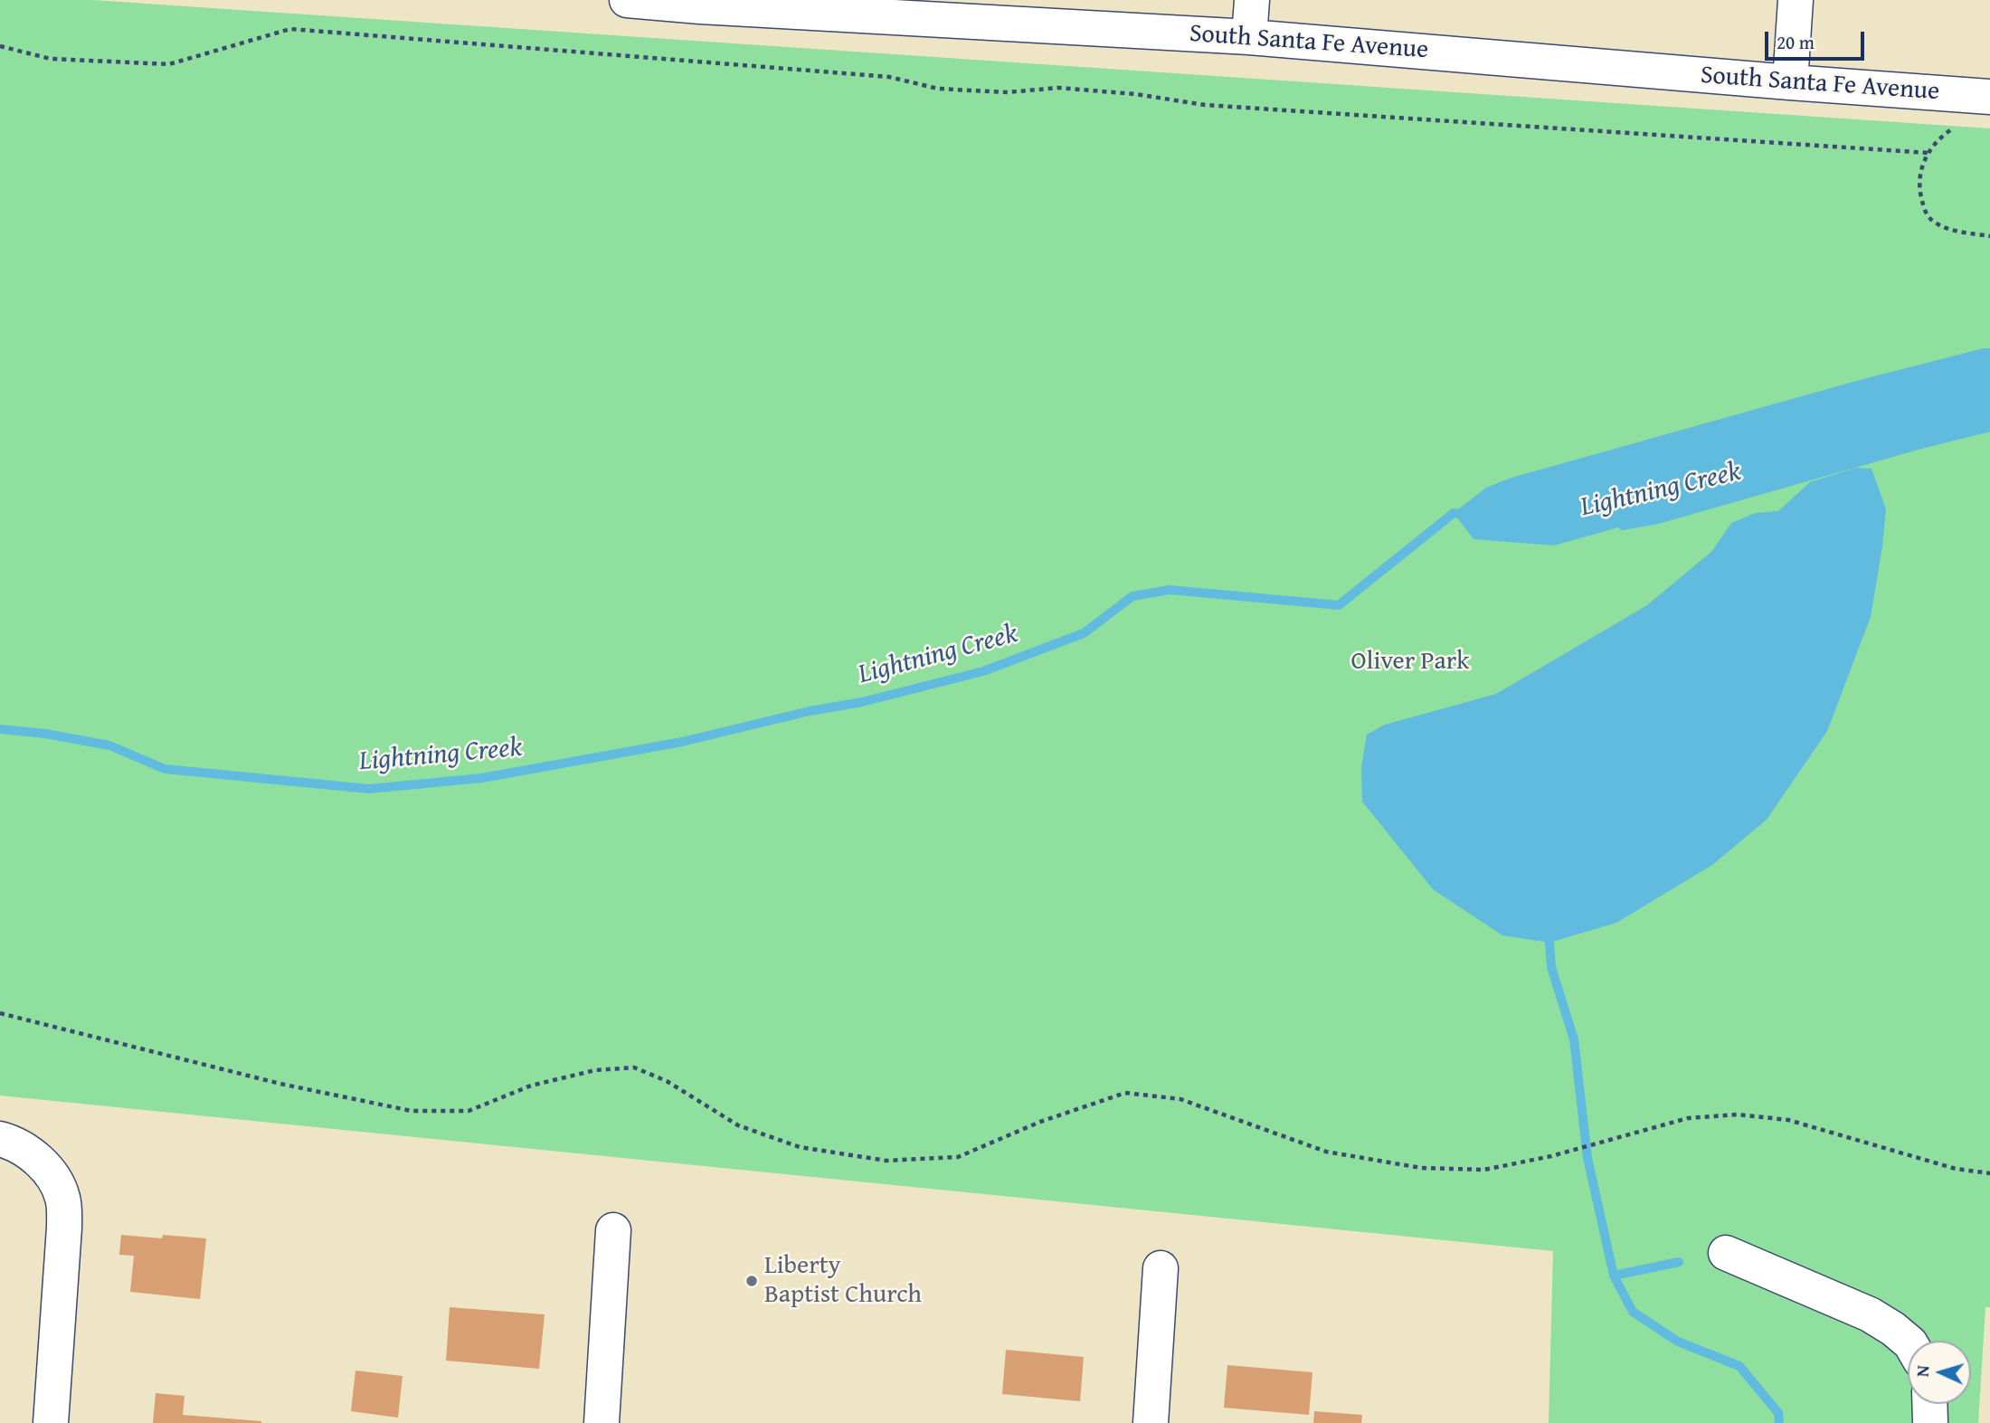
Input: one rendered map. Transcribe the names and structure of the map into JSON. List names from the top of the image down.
{
  "streets": {
    "street": ["South Santa Fe Avenue"]
  },
  "water": ["Lightning Creek"],
  "parks": ["Oliver Park"],
  "places": ["Liberty Baptist Church"],
  "scale_bar": "20 m",
  "north": "left"
}
